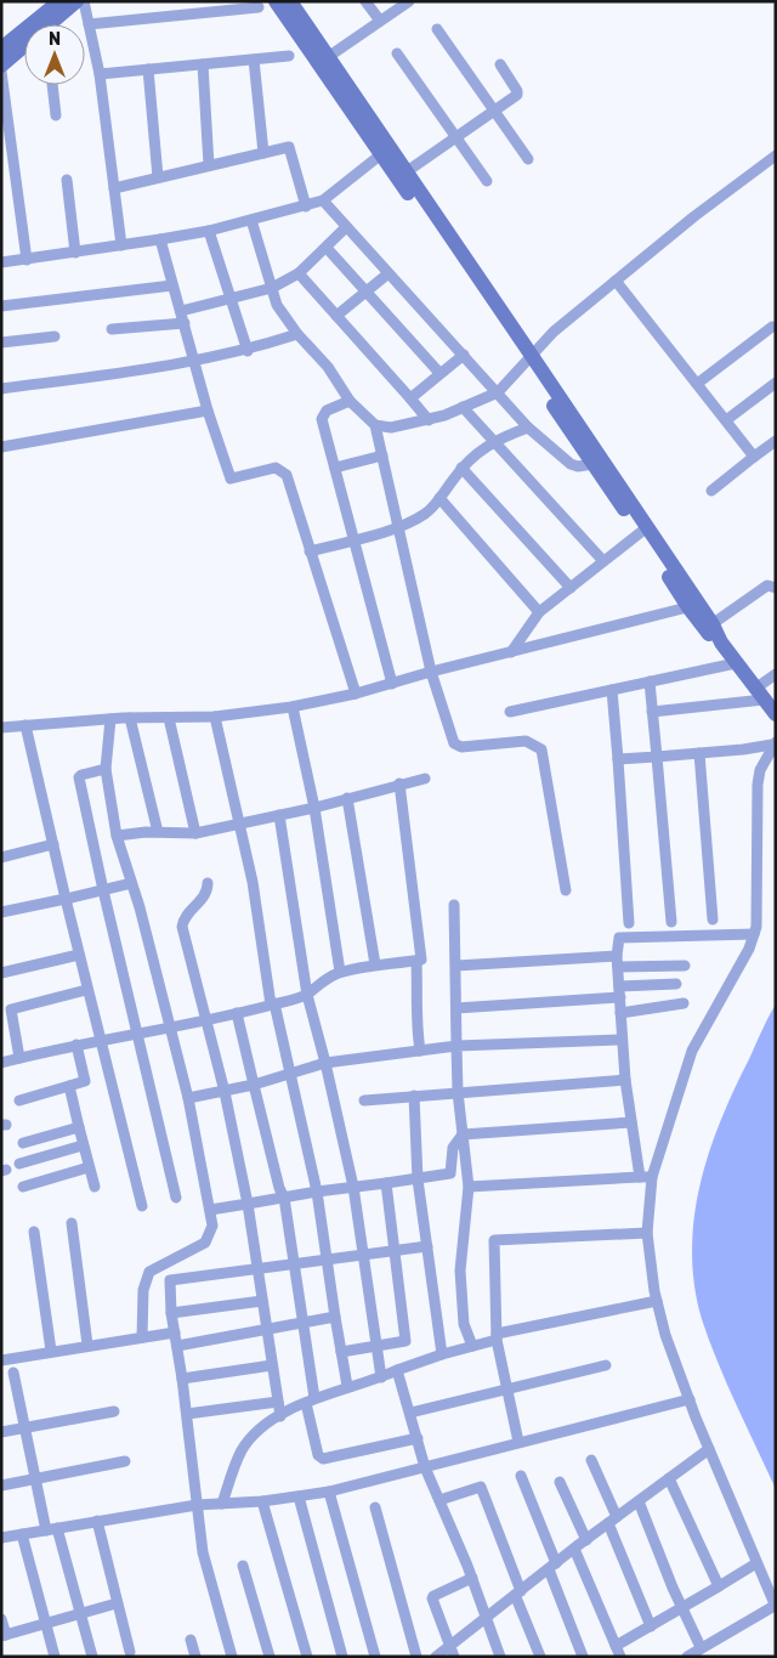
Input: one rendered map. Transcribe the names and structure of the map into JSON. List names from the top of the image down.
{
  "north": "top"
}
